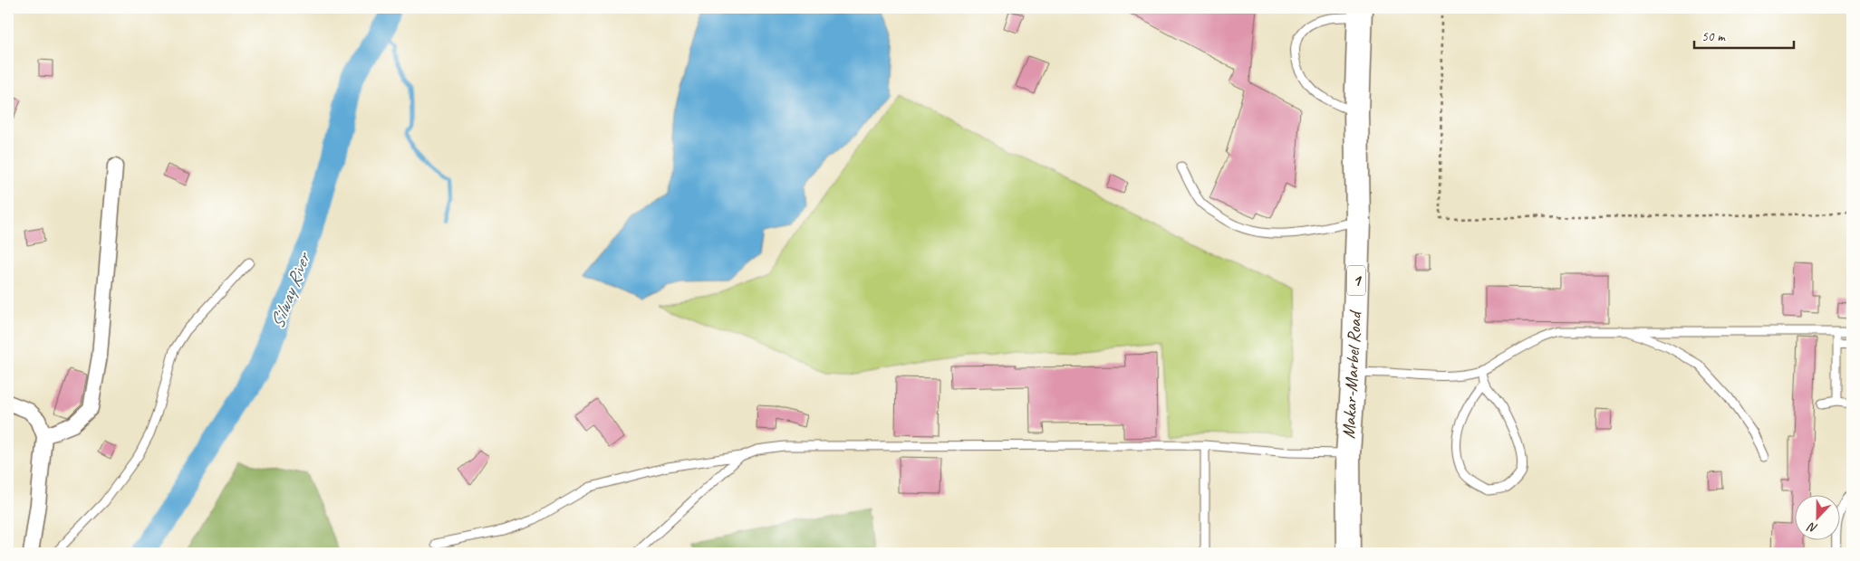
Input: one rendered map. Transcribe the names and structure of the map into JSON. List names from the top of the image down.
{
  "streets": {
    "main road": ["1", "Makar-Marbel Road"]
  },
  "water": ["Silway River"],
  "scale_bar": "50 m",
  "north": "bottom"
}
